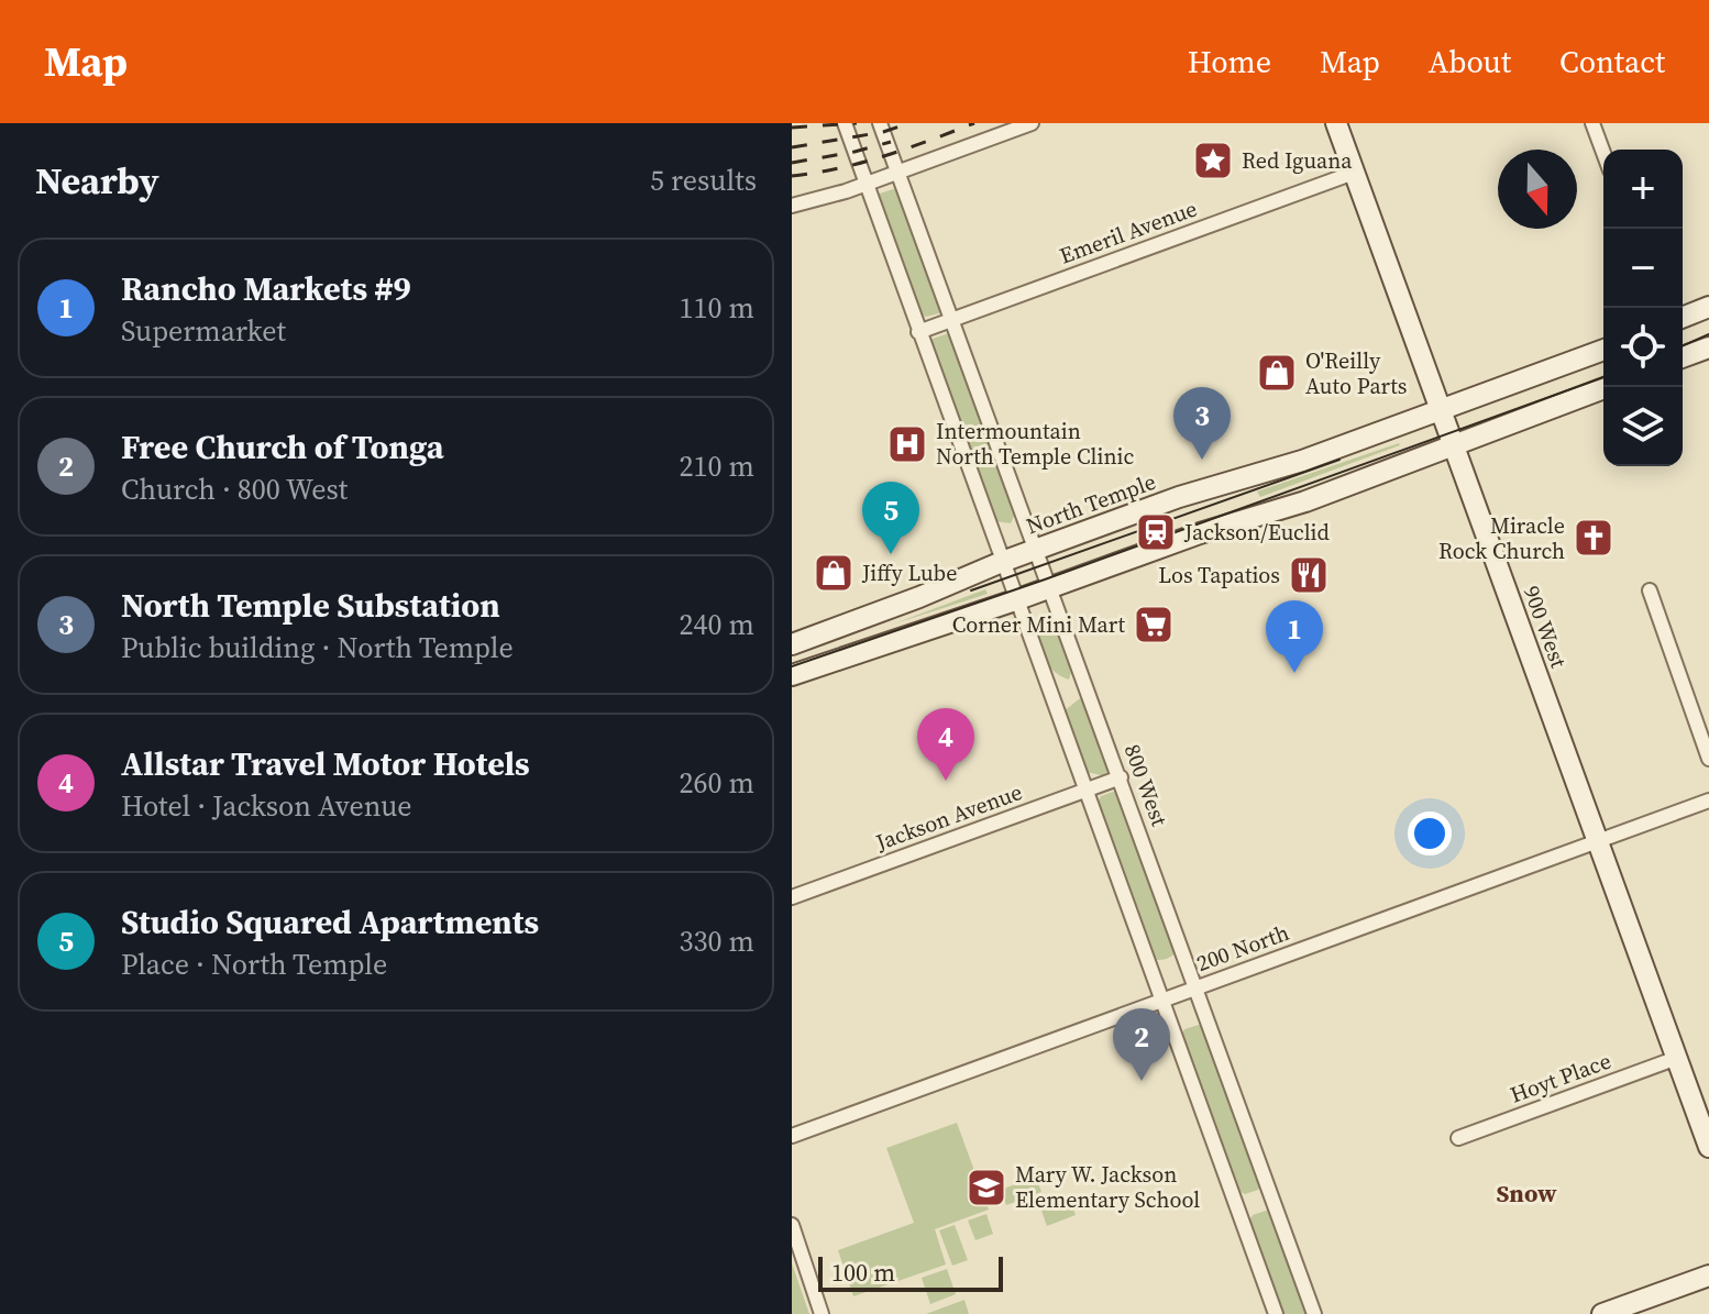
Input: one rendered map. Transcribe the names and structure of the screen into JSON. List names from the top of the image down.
{
  "streets": {
    "main road": ["North Temple", "900 West"],
    "street": [
      "Emeril Avenue",
      "800 West",
      "Jackson Avenue",
      "200 North",
      "Hoyt Place"
    ]
  },
  "crossings": [
    ["Emeril Avenue", "900 West"],
    ["Emeril Avenue", "800 West"],
    ["North Temple", "900 West"],
    ["North Temple", "800 West"],
    ["900 West", "200 North"],
    ["900 West", "Hoyt Place"],
    ["800 West", "Jackson Avenue"],
    ["800 West", "200 North"]
  ],
  "districts": ["Snow"],
  "places": {
    "place": ["Red Iguana"],
    "shop": ["O'Reilly Auto Parts", "Jiffy Lube"],
    "hospital": ["Intermountain North Temple Clinic"],
    "station": ["Jackson/Euclid"],
    "church": ["Miracle Rock Church"],
    "restaurant": ["Los Tapatios"],
    "supermarket": ["Corner Mini Mart"],
    "school or university": ["Mary W. Jackson Elementary School"]
  },
  "scale_bar": "100 m",
  "north": "bottom",
  "page": {
    "header": "Map",
    "nav": [
      "Home",
      "Map",
      "About",
      "Contact"
    ],
    "heading": ["Nearby", "5 results"],
    "map_buttons": ["+", "−"],
    "list": [
      {
        "mark": "1",
        "name": "Rancho Markets #9",
        "note": "Supermarket",
        "value": "110 m"
      },
      {
        "mark": "2",
        "name": "Free Church of Tonga",
        "note": "Church · 800 West",
        "value": "210 m"
      },
      {
        "mark": "3",
        "name": "North Temple Substation",
        "note": "Public building · North Temple",
        "value": "240 m"
      },
      {
        "mark": "4",
        "name": "Allstar Travel Motor Hotels",
        "note": "Hotel · Jackson Avenue",
        "value": "260 m"
      },
      {
        "mark": "5",
        "name": "Studio Squared Apartments",
        "note": "Place · North Temple",
        "value": "330 m"
      }
    ],
    "pins": [
      "3",
      "5",
      "1",
      "4",
      "2"
    ],
    "scale": "100 m"
  }
}
